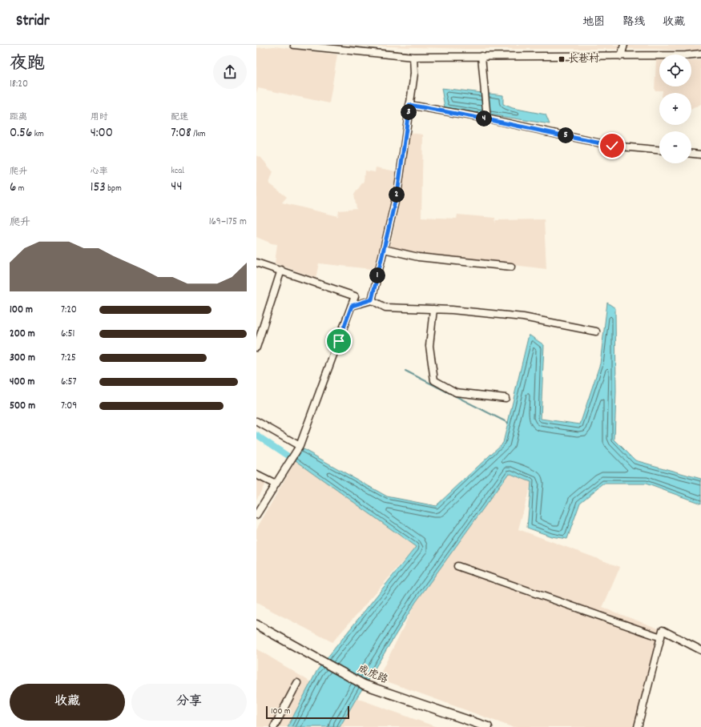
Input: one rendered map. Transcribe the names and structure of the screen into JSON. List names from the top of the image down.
{
  "streets": {
    "street": ["成虎路"]
  },
  "places": {
    "transit": ["长巷村"]
  },
  "scale_bar": "100 m",
  "page": {
    "header": "Stridr",
    "nav": ["地图", "路线", "收藏"],
    "heading": ["夜跑", "18:20"],
    "map_buttons": ["+", "−"],
    "stats": [
      ["距离", "0.56 km"],
      ["用时", "4:00"],
      ["配速", "7:08 /km"],
      ["爬升", "6 m"],
      ["心率", "153 bpm"],
      ["kcal", "44"]
    ],
    "pins": [
      "3",
      "4",
      "5",
      "2",
      "1"
    ],
    "chart": ["爬升", "169–175 m"],
    "list": [
      {
        "name": "100 m",
        "note": "7:20"
      },
      {
        "name": "200 m",
        "note": "6:51"
      },
      {
        "name": "300 m",
        "note": "7:25"
      },
      {
        "name": "400 m",
        "note": "6:57"
      },
      {
        "name": "500 m",
        "note": "7:09"
      }
    ],
    "buttons": ["收藏", "分享"],
    "scale": "100 m"
  }
}
